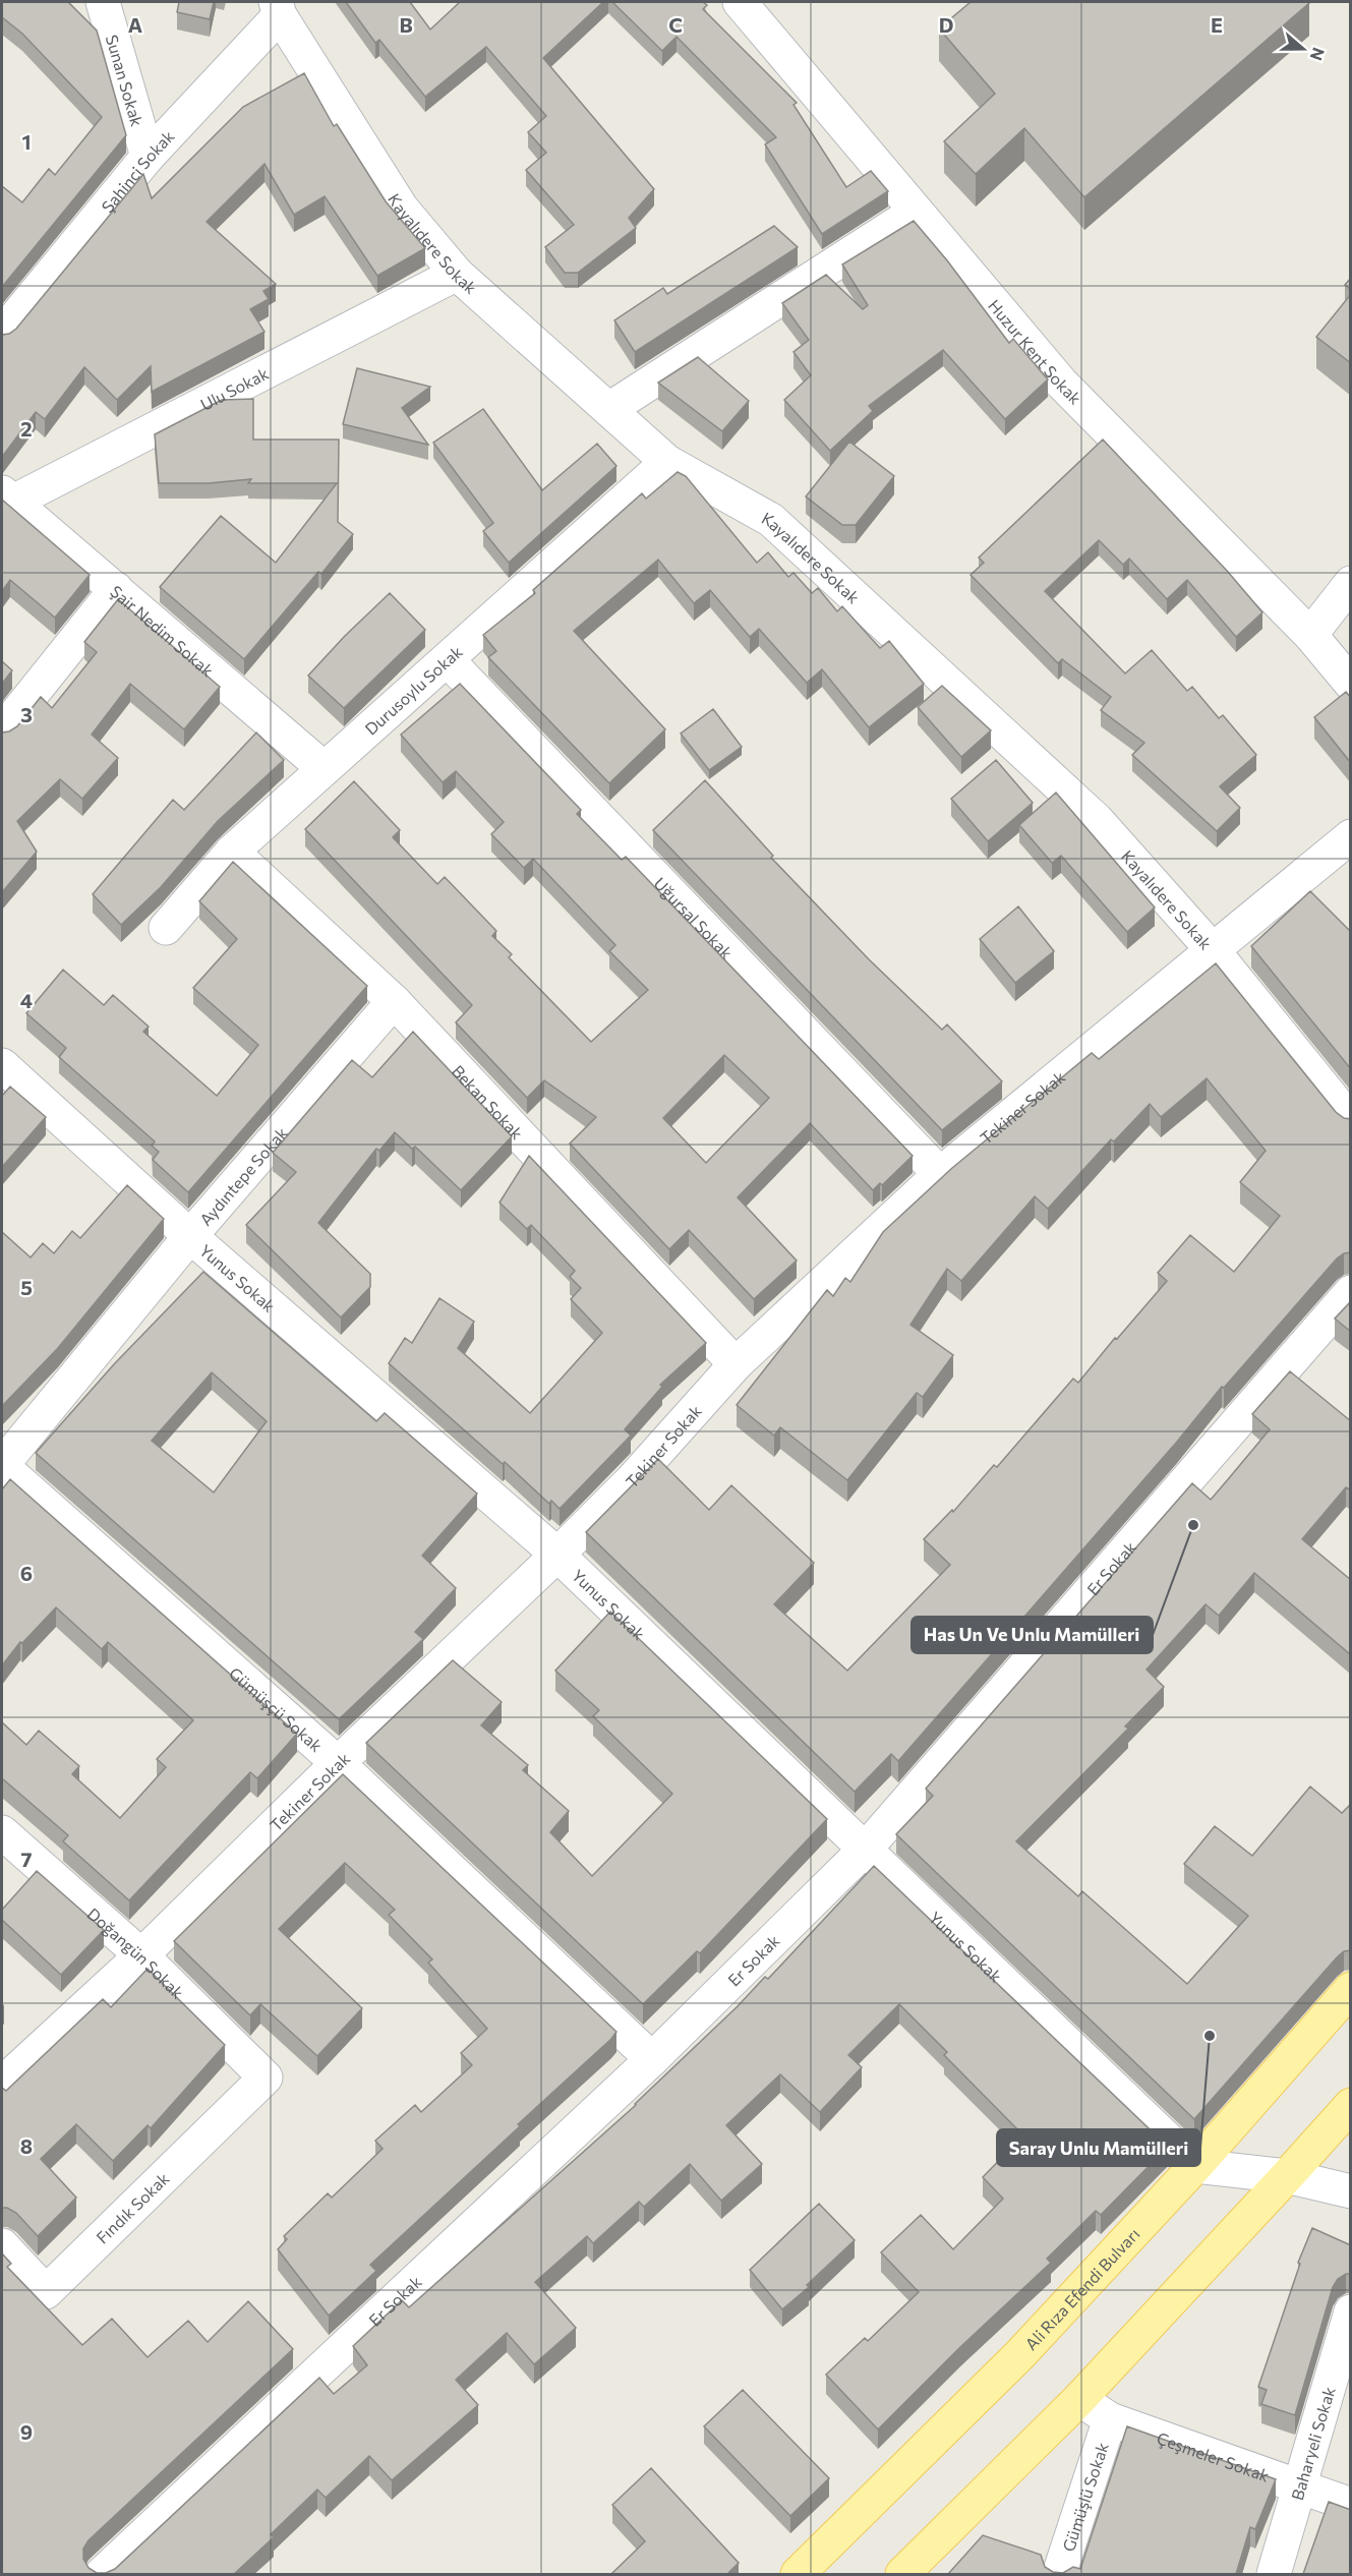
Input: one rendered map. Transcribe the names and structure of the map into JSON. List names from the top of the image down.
{
  "streets": {
    "main road": ["Ali Rıza Efendi Bulvarı"],
    "street": [
      "Sunan Sokak",
      "Şahinci Sokak",
      "Kayalıdere Sokak",
      "Huzur Kent Sokak",
      "Ulu Sokak",
      "Şair Nedim Sokak",
      "Durusoylu Sokak",
      "Uğursal Sokak",
      "Bekan Sokak",
      "Tekiner Sokak",
      "Aydıntepe Sokak",
      "Yunus Sokak",
      "Er Sokak",
      "Gümüşçü Sokak",
      "Doğangün Sokak",
      "Fındık Sokak",
      "Baharyeli Sokak",
      "Çeşmeler Sokak",
      "Gümüşlü Sokak"
    ]
  },
  "crossings": [
    ["Sunan Sokak", "Şahinci Sokak"],
    ["Şahinci Sokak", "Kayalıdere Sokak"],
    ["Kayalıdere Sokak", "Ulu Sokak"],
    ["Kayalıdere Sokak", "Durusoylu Sokak"],
    ["Kayalıdere Sokak", "Tekiner Sokak"],
    ["Ulu Sokak", "Şair Nedim Sokak"],
    ["Şair Nedim Sokak", "Durusoylu Sokak"],
    ["Durusoylu Sokak", "Uğursal Sokak"],
    ["Durusoylu Sokak", "Bekan Sokak"],
    ["Uğursal Sokak", "Tekiner Sokak"],
    ["Bekan Sokak", "Tekiner Sokak"],
    ["Bekan Sokak", "Aydıntepe Sokak"],
    ["Tekiner Sokak", "Yunus Sokak"],
    ["Tekiner Sokak", "Gümüşçü Sokak"],
    ["Tekiner Sokak", "Doğangün Sokak"],
    ["Aydıntepe Sokak", "Yunus Sokak"],
    ["Aydıntepe Sokak", "Gümüşçü Sokak"],
    ["Yunus Sokak", "Er Sokak"],
    ["Yunus Sokak", "Ali Rıza Efendi Bulvarı"],
    ["Er Sokak", "Gümüşçü Sokak"],
    ["Doğangün Sokak", "Fındık Sokak"],
    ["Baharyeli Sokak", "Çeşmeler Sokak"],
    ["Çeşmeler Sokak", "Gümüşlü Sokak"]
  ],
  "places": ["Has Un Ve Unlu Mamülleri", "Saray Unlu Mamülleri"],
  "north": "right",
  "grid": {
    "columns": [
      "A",
      "B",
      "C",
      "D",
      "E"
    ],
    "rows": [
      "1",
      "2",
      "3",
      "4",
      "5",
      "6",
      "7",
      "8",
      "9"
    ]
  }
}
